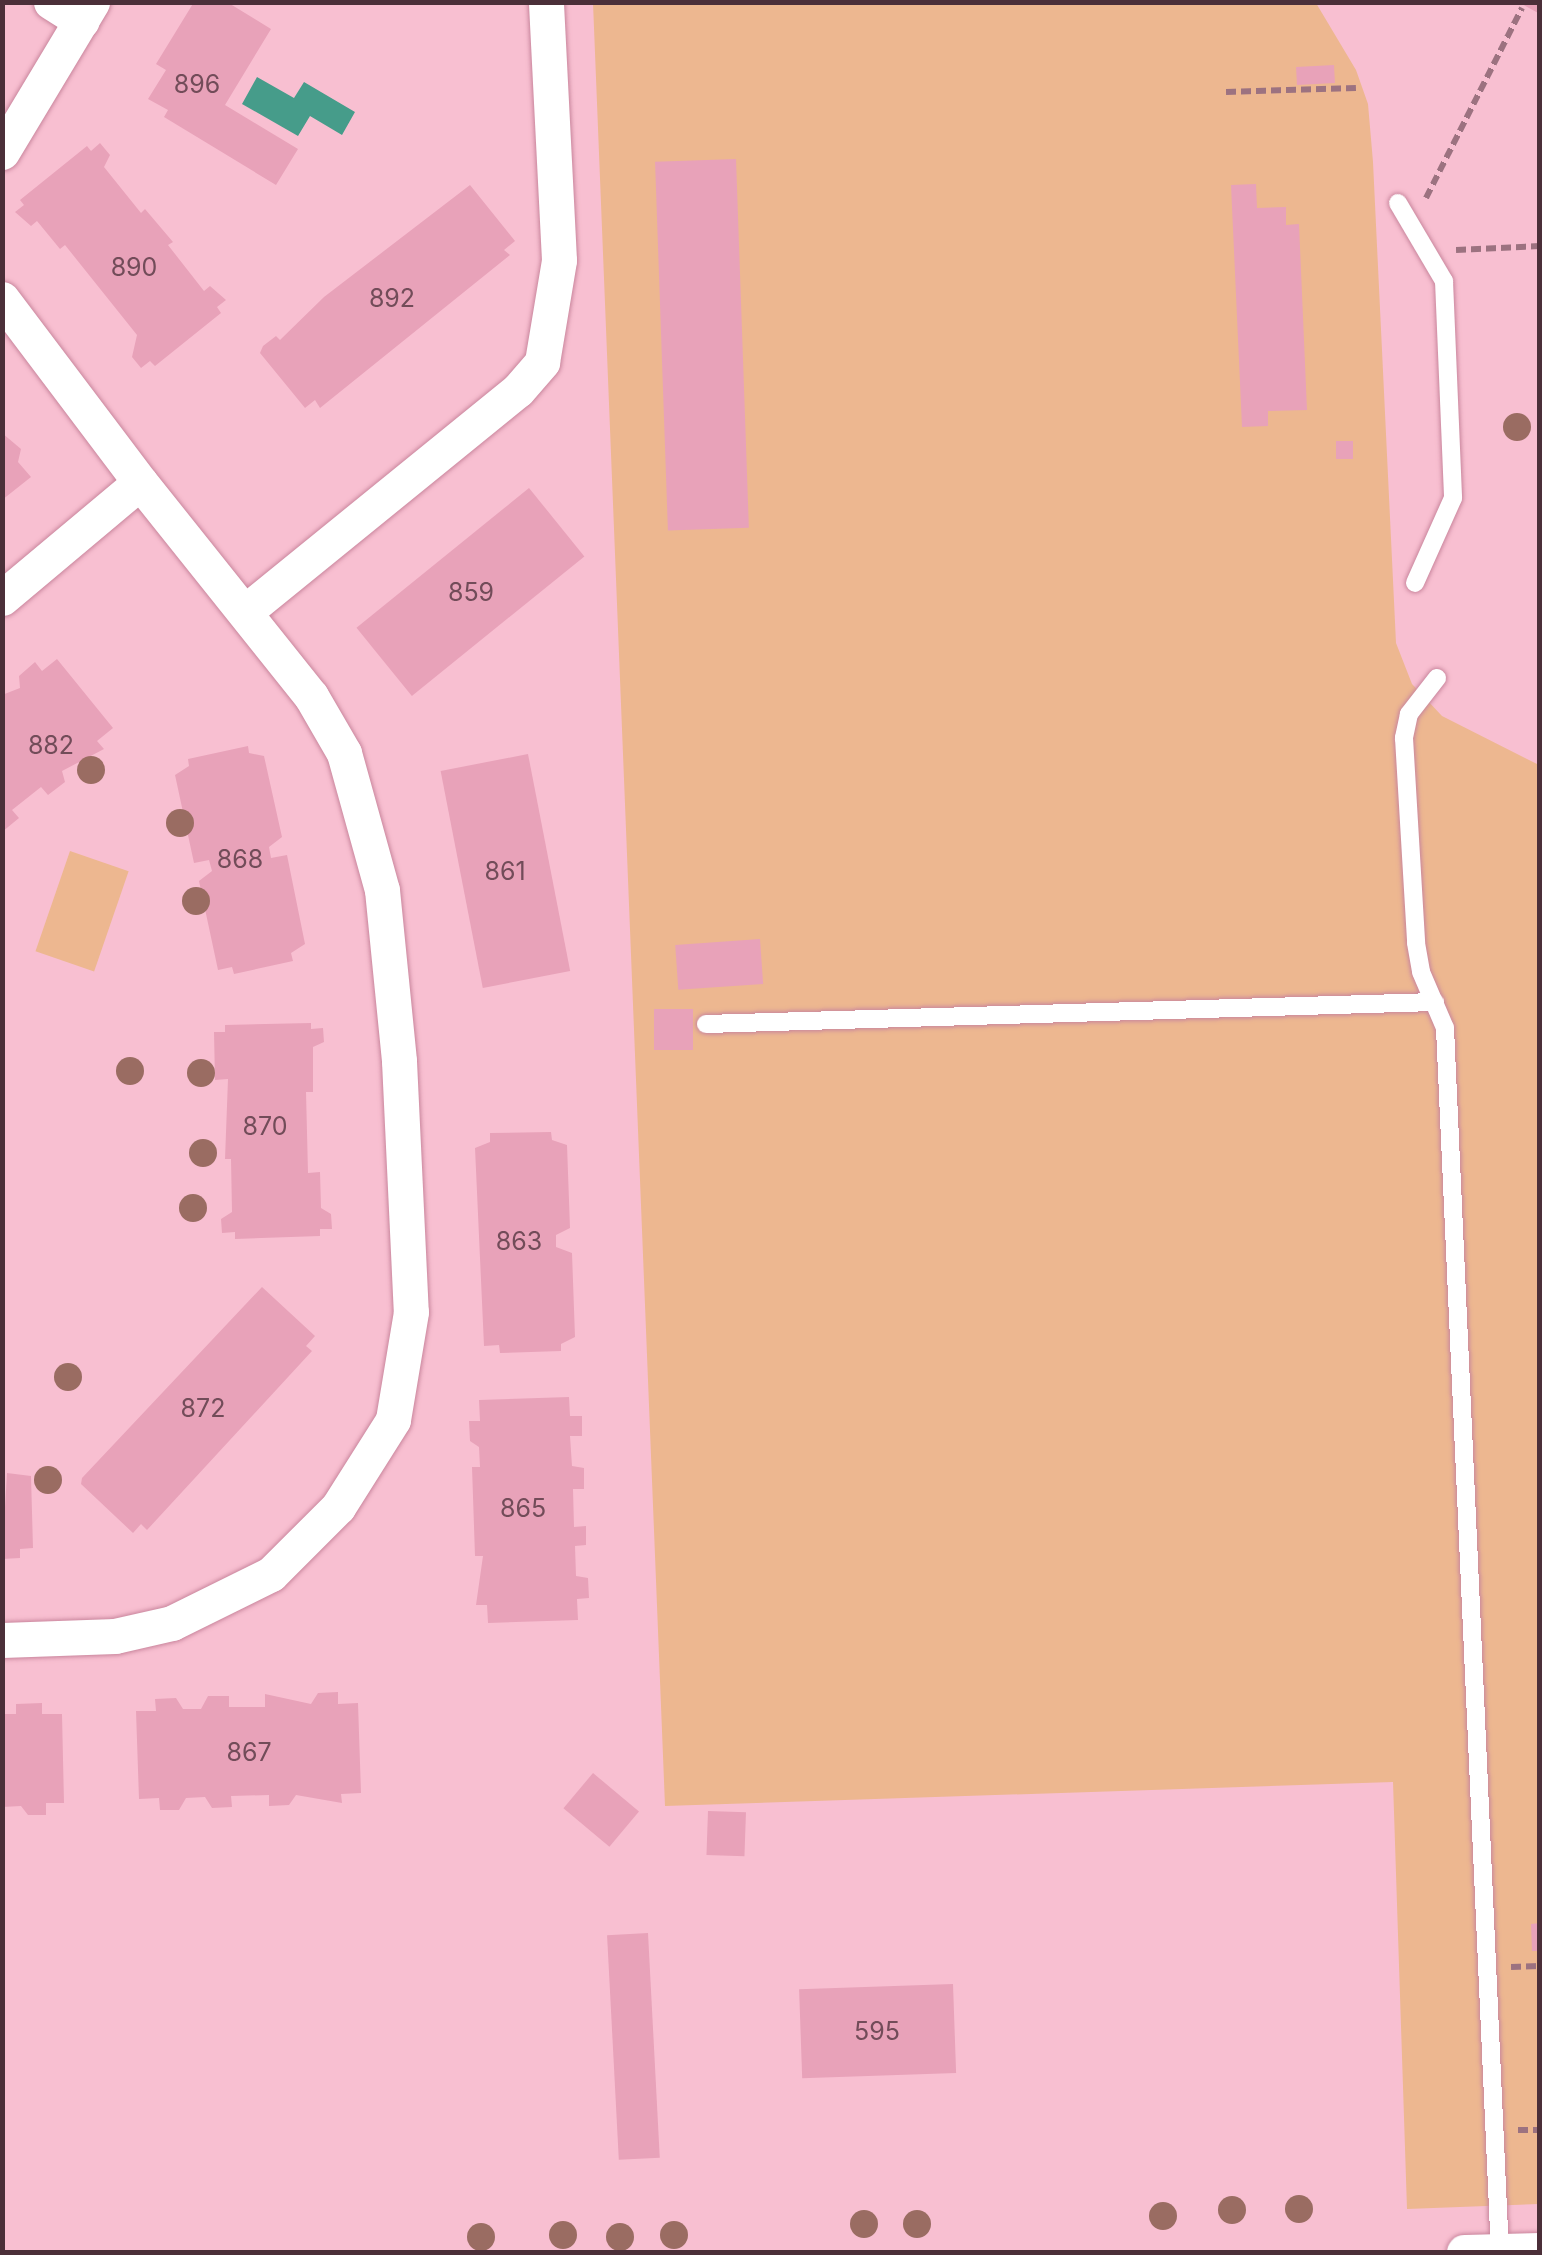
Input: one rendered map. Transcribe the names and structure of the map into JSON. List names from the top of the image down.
{
  "house_numbers": [
    "896",
    "890",
    "892",
    "859",
    "882",
    "868",
    "861",
    "870",
    "863",
    "872",
    "865",
    "867",
    "595"
  ]
}
